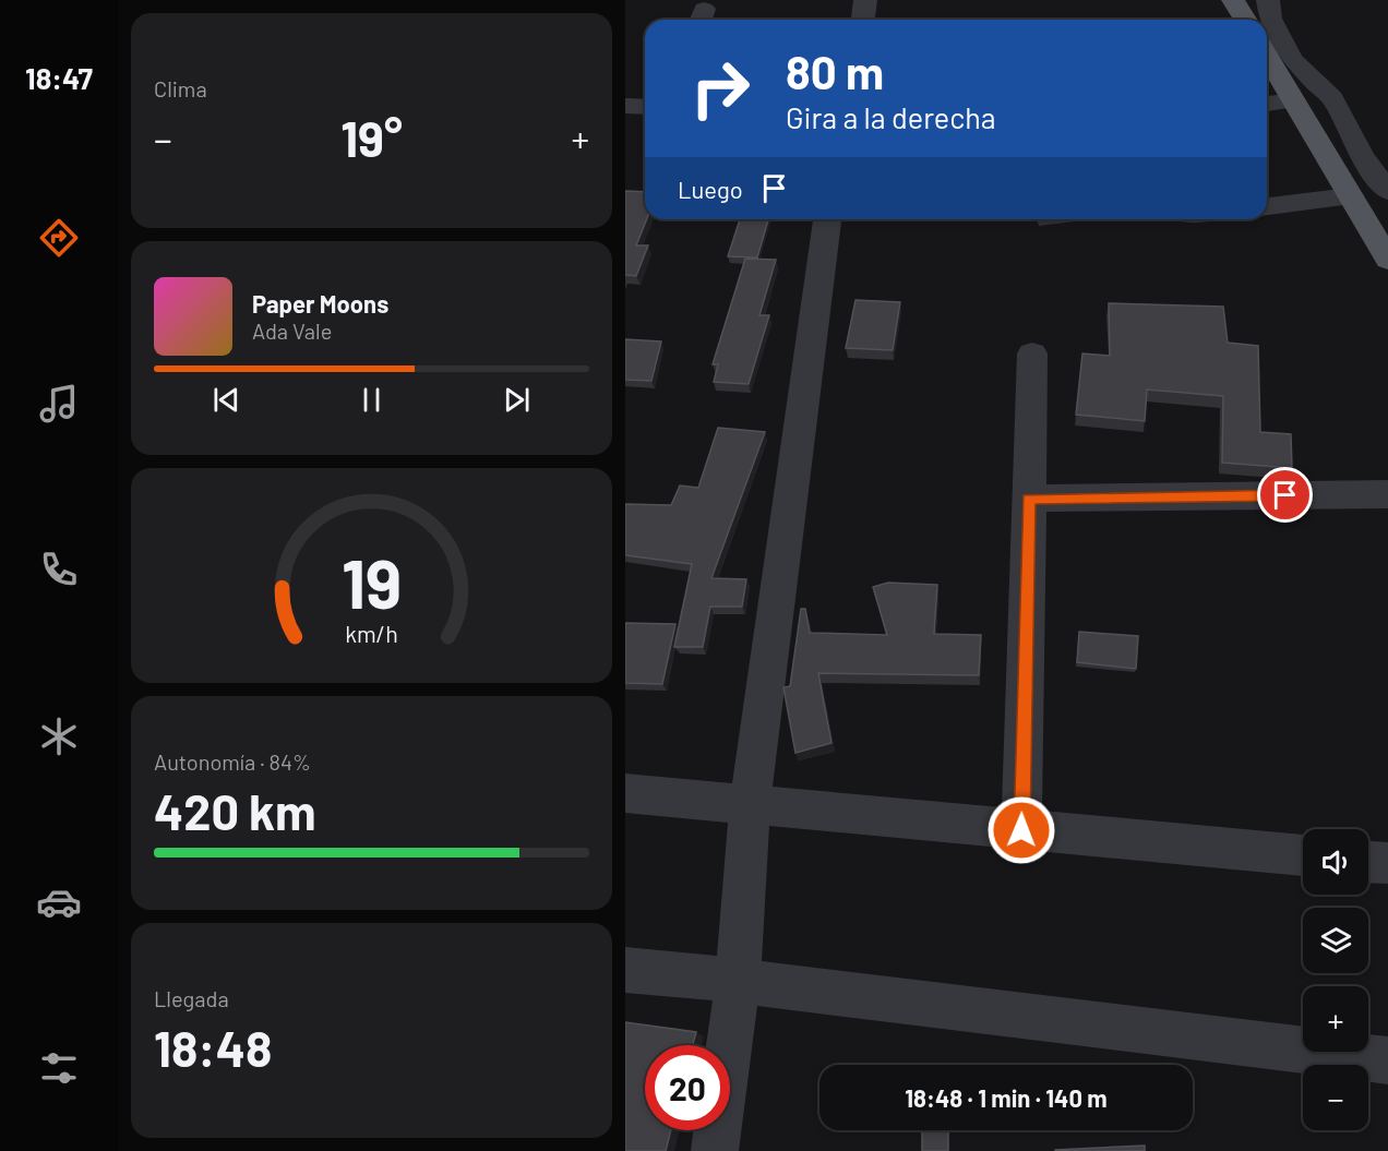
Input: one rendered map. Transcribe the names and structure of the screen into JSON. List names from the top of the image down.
{
  "page": {
    "tabs": "18:47",
    "tile": [
      "Clima",
      ["Autonomía · 84%", "420 km"],
      ["Llegada", "18:48"]
    ],
    "turn": ["80 m", "Gira a la derecha"],
    "heat": ["−", "19°", "+"],
    "then": "Luego",
    "song": ["Paper Moons", "Ada Vale"],
    "map_buttons": ["+", "−"],
    "limit": "20",
    "trip": "18:48 · 1 min · 140 m",
    "gauge": ["19", "km/h"]
  }
}
